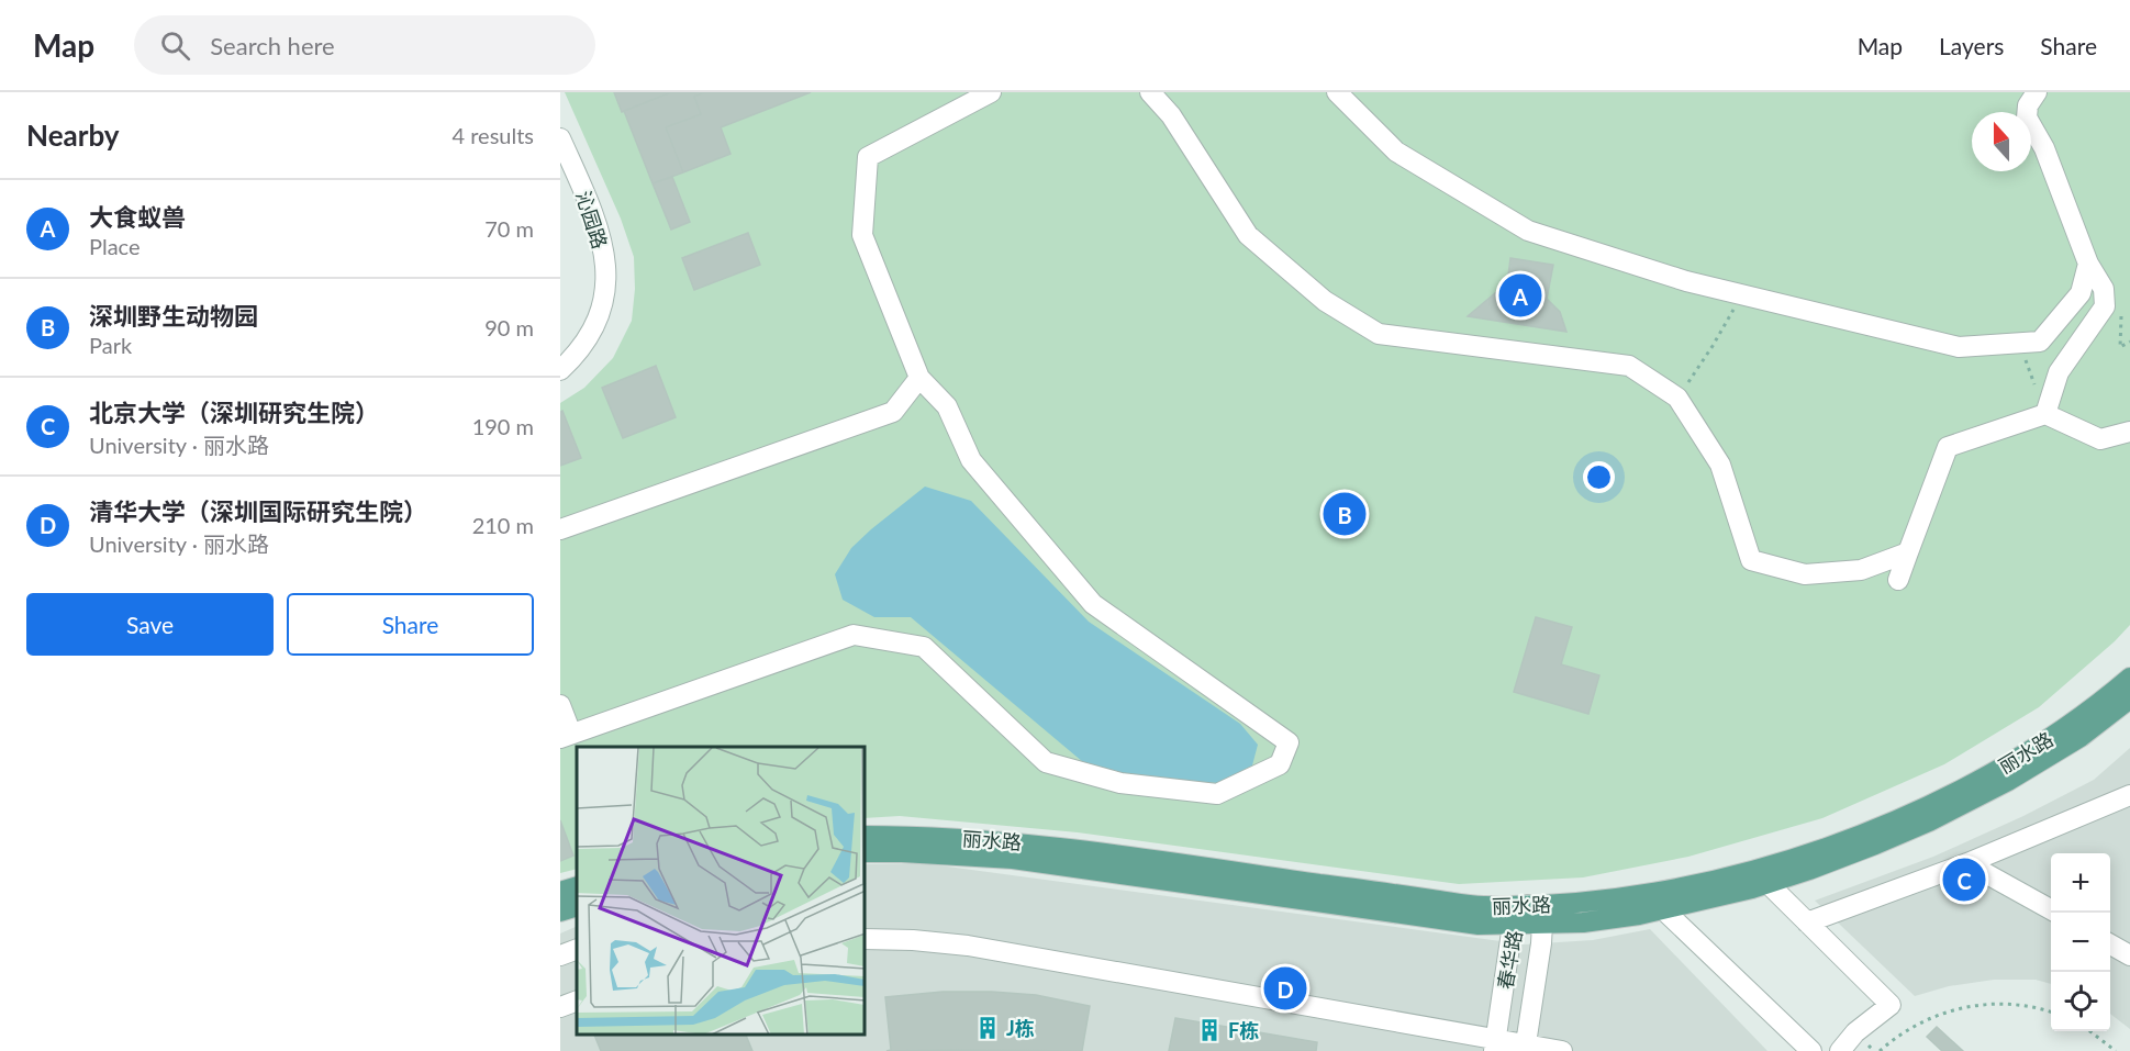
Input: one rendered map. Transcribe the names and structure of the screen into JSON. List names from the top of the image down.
{
  "streets": {
    "main road": ["丽水路"],
    "street": ["沁园路", "春华路"]
  },
  "crossings": [
    ["丽水路", "春华路"]
  ],
  "places": {
    "building": ["J栋", "F栋"]
  },
  "north": "top",
  "page": {
    "header": "Map",
    "search": "Search here",
    "nav": ["Map", "Layers", "Share"],
    "heading": ["Nearby", "4 results"],
    "list": [
      {
        "mark": "A",
        "name": "大食蚁兽",
        "note": "Place",
        "value": "70 m"
      },
      {
        "mark": "B",
        "name": "深圳野生动物园",
        "note": "Park",
        "value": "90 m"
      },
      {
        "mark": "C",
        "name": "北京大学（深圳研究生院）",
        "note": "University · 丽水路",
        "value": "190 m"
      },
      {
        "mark": "D",
        "name": "清华大学（深圳国际研究生院）",
        "note": "University · 丽水路",
        "value": "210 m"
      }
    ],
    "pins": [
      "A",
      "B",
      "C",
      "D"
    ],
    "buttons": ["Save", "Share"],
    "map_buttons": ["+", "−"]
  }
}
